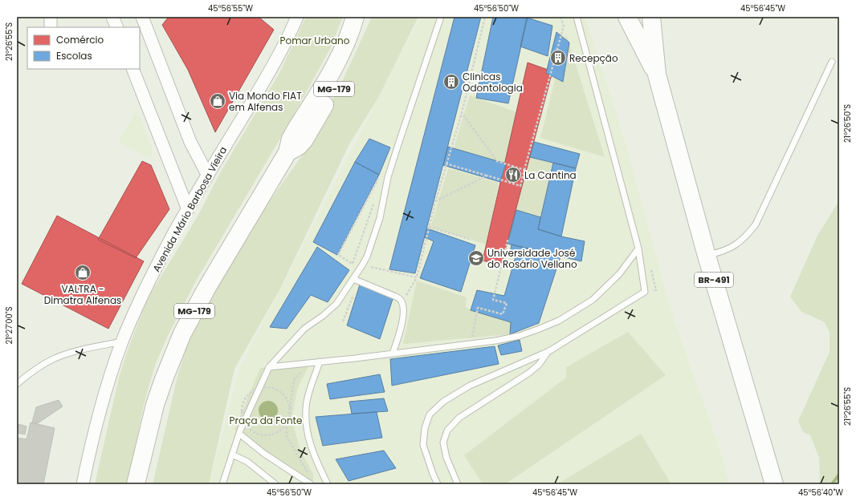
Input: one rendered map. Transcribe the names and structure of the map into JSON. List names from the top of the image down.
{
  "streets": {
    "main road": ["MG-179", "BR-491"],
    "street": ["Avenida Mário Barbosa Vieira"]
  },
  "parks": ["Pomar Urbano", "Praça da Fonte"],
  "places": {
    "building": ["Recepção", "Clinicas Odontologia"],
    "shop": ["Via Mondo FIAT em Alfenas", "VALTRA - Dimatra Alfenas"],
    "restaurant": ["La Cantina"],
    "school or university": ["Universidade José do Rosário Vellano"]
  },
  "legend": ["Comércio", "Escolas"],
  "coordinates": [
    "45°56'55\"W",
    "45°56'50\"W",
    "45°56'45\"W",
    "21°26'55\"S",
    "21°26'50\"S",
    "21°27'00\"S",
    "45°56'40\"W"
  ]
}
